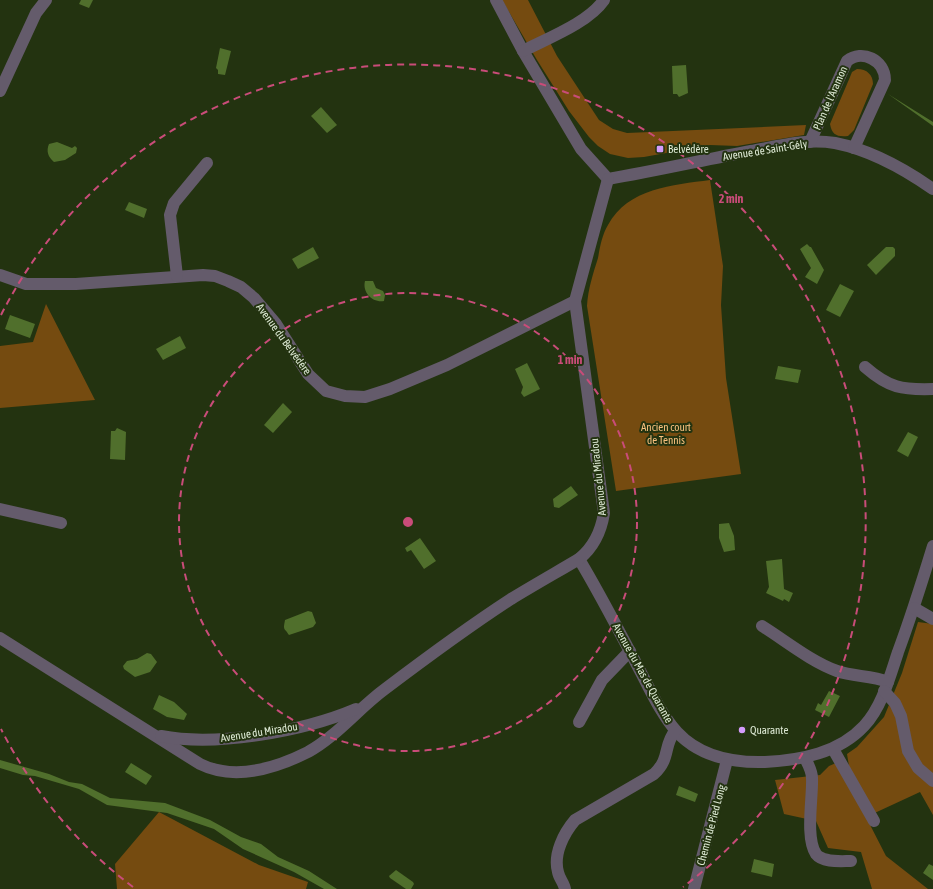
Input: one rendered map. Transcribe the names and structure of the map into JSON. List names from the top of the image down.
{
  "streets": {
    "street": [
      "Plan de l'Aramon",
      "Avenue de Saint-Gély",
      "Avenue du Belvédère",
      "Avenue du Miradou",
      "Avenue du Mas de Quarante",
      "Chemin de Pied Long"
    ]
  },
  "crossings": [
    ["Plan de l'Aramon", "Avenue de Saint-Gély"],
    ["Avenue de Saint-Gély", "Avenue du Miradou"],
    ["Avenue du Belvédère", "Avenue du Miradou"],
    ["Avenue du Miradou", "Avenue du Mas de Quarante"],
    ["Avenue du Mas de Quarante", "Chemin de Pied Long"]
  ],
  "parks": ["Ancien court de Tennis"],
  "places": {
    "transit": ["Belvédère"],
    "other": ["Quarante"]
  },
  "rings": ["2 min", "1 min"]
}
